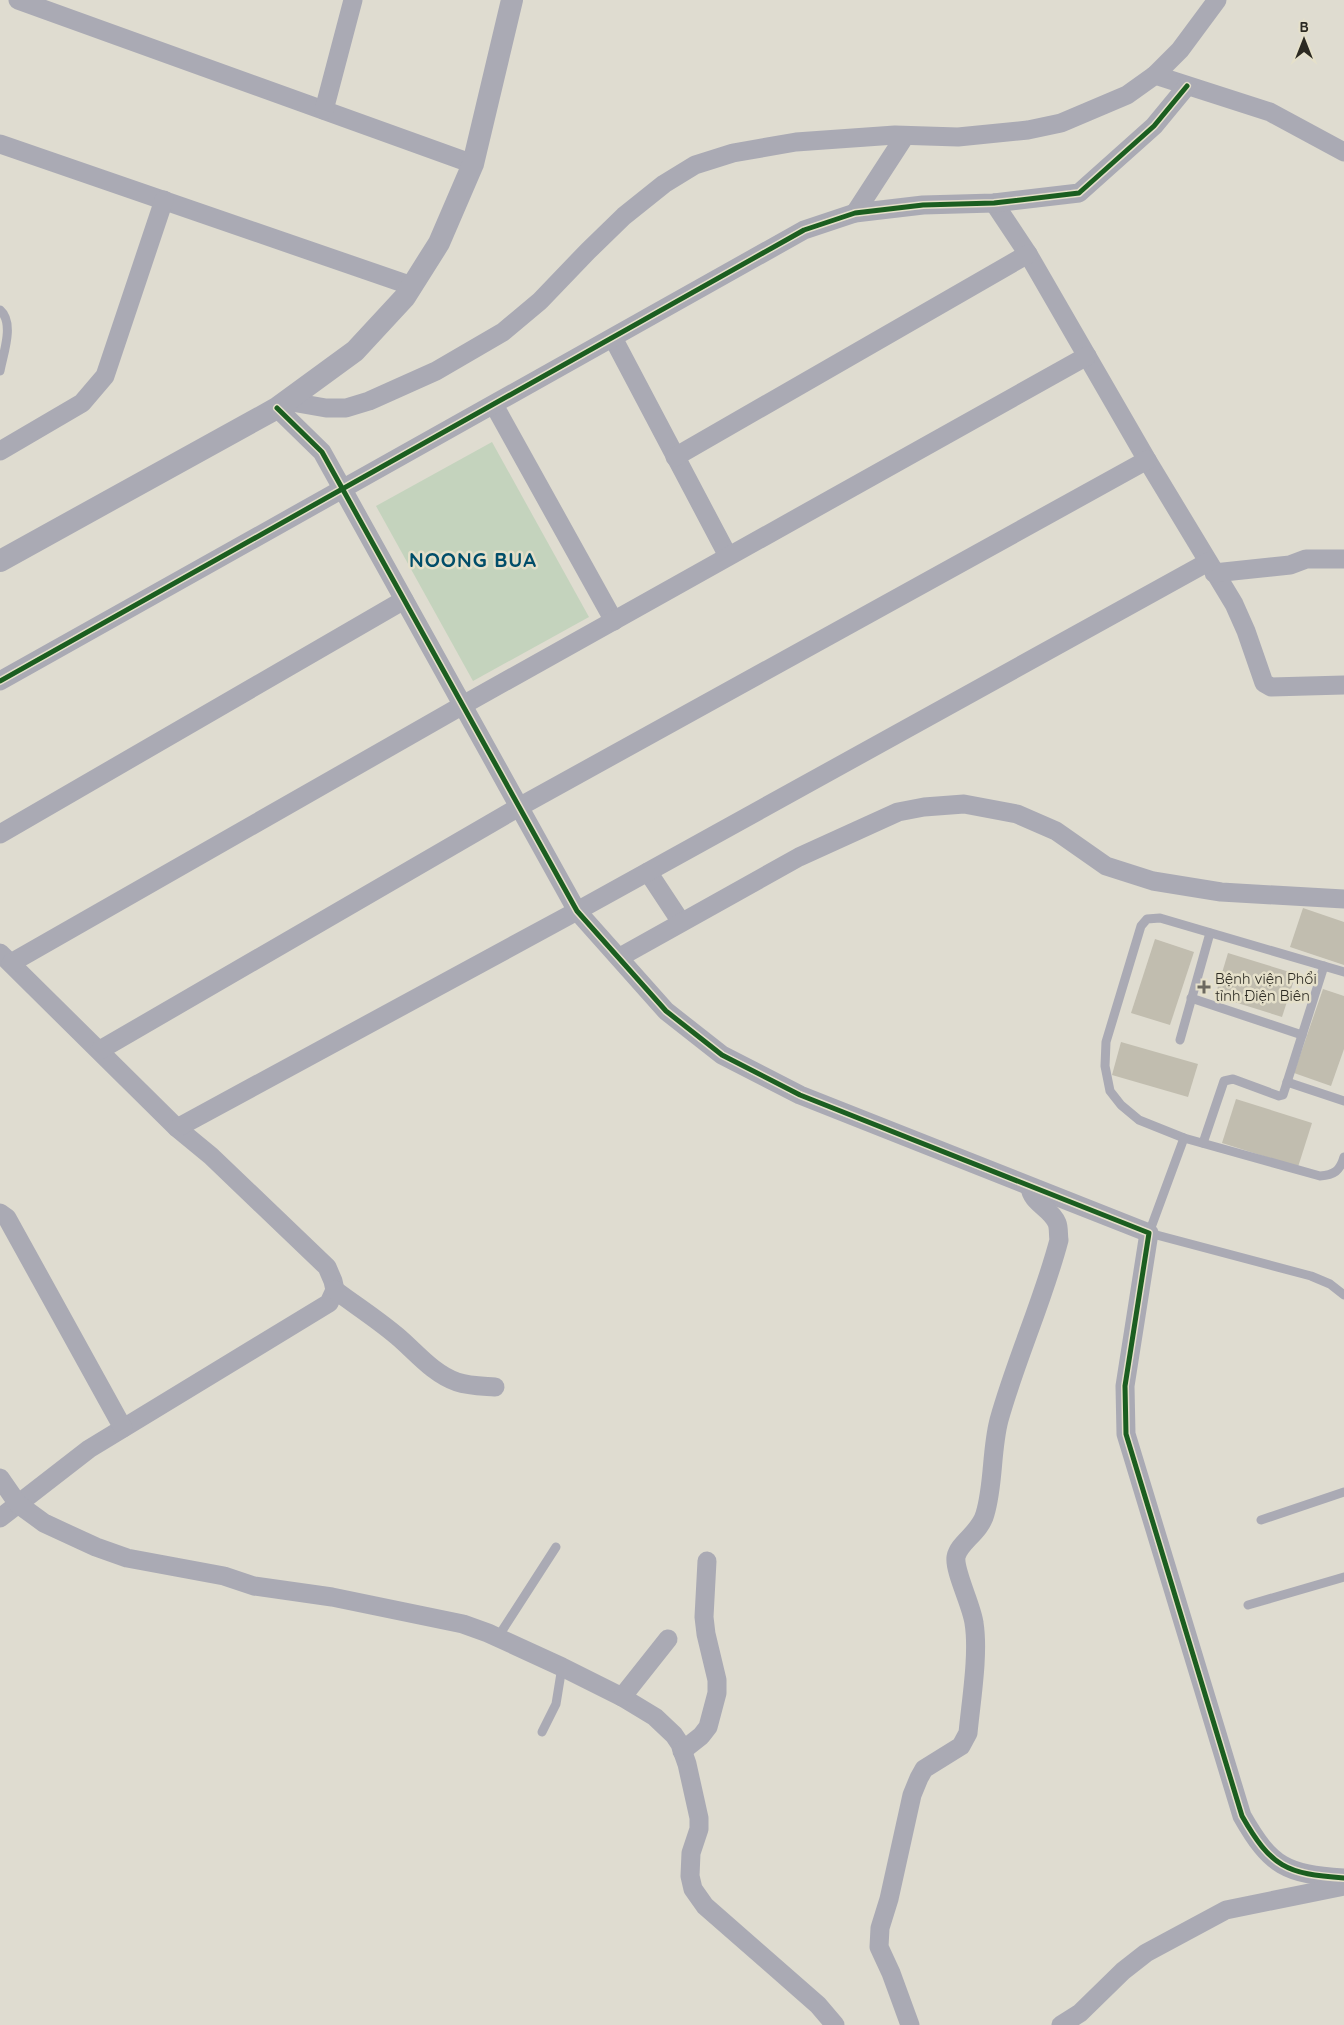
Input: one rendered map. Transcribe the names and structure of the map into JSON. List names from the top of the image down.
{
  "districts": ["NOONG BUA"],
  "places": {
    "health": ["Bệnh viện Phổi tỉnh Điện Biên"]
  },
  "north": "top"
}
